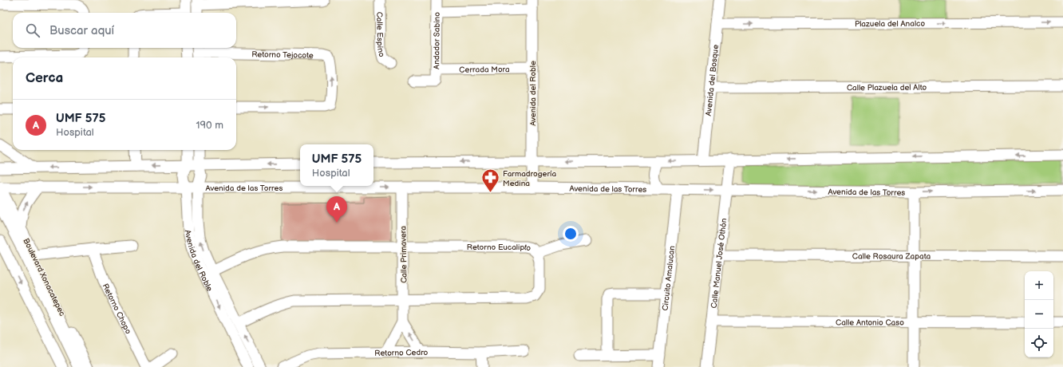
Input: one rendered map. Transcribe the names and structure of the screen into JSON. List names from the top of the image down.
{
  "streets": {
    "main road": ["Boulevard Xonacatepec"],
    "street": [
      "Plazuela del Analco",
      "Calle Espino",
      "Andador Sabino",
      "Retorno Tejocote",
      "Cerrada Mora",
      "Avenida del Bosque",
      "Calle Plazuela del Alto",
      "Avenida del Roble",
      "Avenida de las Torres",
      "Retorno Eucalipto",
      "Calle Primavera",
      "Calle Rosaura Zapata",
      "Calle Manuel José Othón",
      "Circuito Amalucan",
      "Retorno Chopo",
      "Calle Antonio Caso",
      "Retorno Cedro"
    ]
  },
  "crossings": [
    ["Plazuela del Analco", "Avenida del Bosque"],
    ["Andador Sabino", "Cerrada Mora"],
    ["Cerrada Mora", "Avenida del Roble"],
    ["Avenida del Bosque", "Calle Plazuela del Alto"],
    ["Avenida del Roble", "Avenida de las Torres"],
    ["Avenida del Roble", "Retorno Eucalipto"],
    ["Avenida de las Torres", "Calle Primavera"],
    ["Avenida de las Torres", "Calle Manuel José Othón"],
    ["Avenida de las Torres", "Boulevard Xonacatepec"],
    ["Avenida de las Torres", "Circuito Amalucan"],
    ["Retorno Eucalipto", "Calle Primavera"],
    ["Calle Primavera", "Retorno Cedro"],
    ["Calle Rosaura Zapata", "Calle Manuel José Othón"],
    ["Calle Manuel José Othón", "Calle Antonio Caso"]
  ],
  "one_way": ["Plazuela del Analco"],
  "places": {
    "pharmacy": ["Farmadrogería Medina"]
  },
  "page": {
    "search": "Buscar aquí",
    "heading": "Cerca",
    "list": [
      {
        "mark": "A",
        "name": "UMF 575",
        "note": "Hospital",
        "value": "190 m"
      }
    ],
    "popup": ["UMF 575", "Hospital"],
    "pins": "A",
    "map_buttons": ["+", "−"]
  }
}
